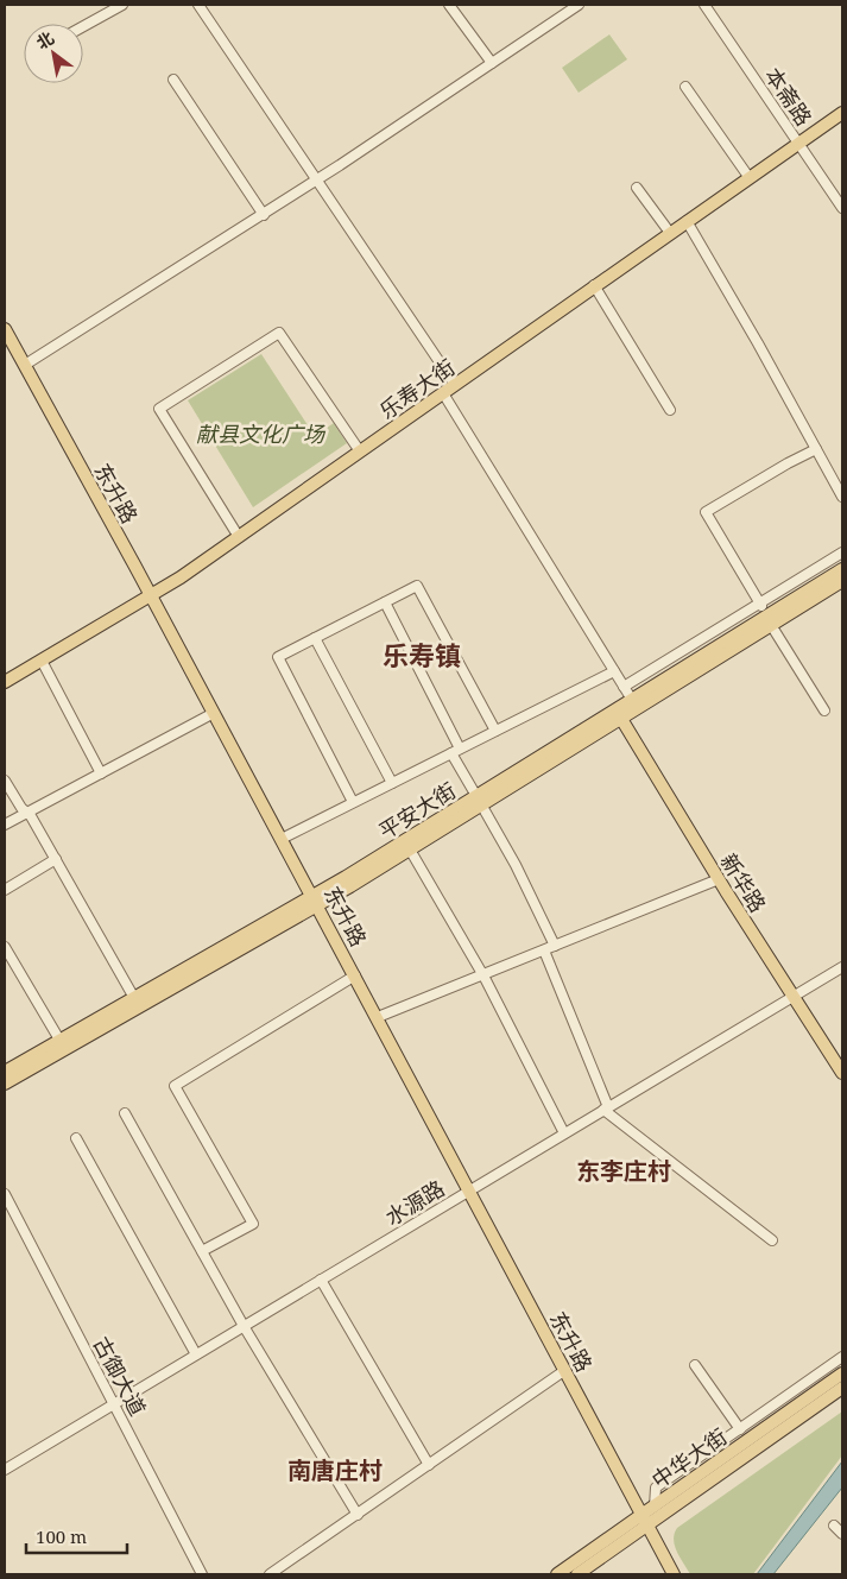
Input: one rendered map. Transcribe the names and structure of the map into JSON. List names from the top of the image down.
{
  "streets": {
    "main road": [
      "乐寿大街",
      "东升路",
      "平安大街",
      "新华路",
      "中华大街"
    ],
    "street": ["本斋路", "水源路", "古御大道"]
  },
  "crossings": [
    ["本斋路", "乐寿大街"],
    ["乐寿大街", "东升路"],
    ["东升路", "平安大街"],
    ["东升路", "水源路"],
    ["东升路", "中华大街"],
    ["平安大街", "新华路"],
    ["新华路", "水源路"],
    ["水源路", "古御大道"]
  ],
  "districts": ["乐寿镇", "东李庄村", "南唐庄村"],
  "parks": ["献县文化广场"],
  "scale_bar": "100 m",
  "north": "top left"
}
